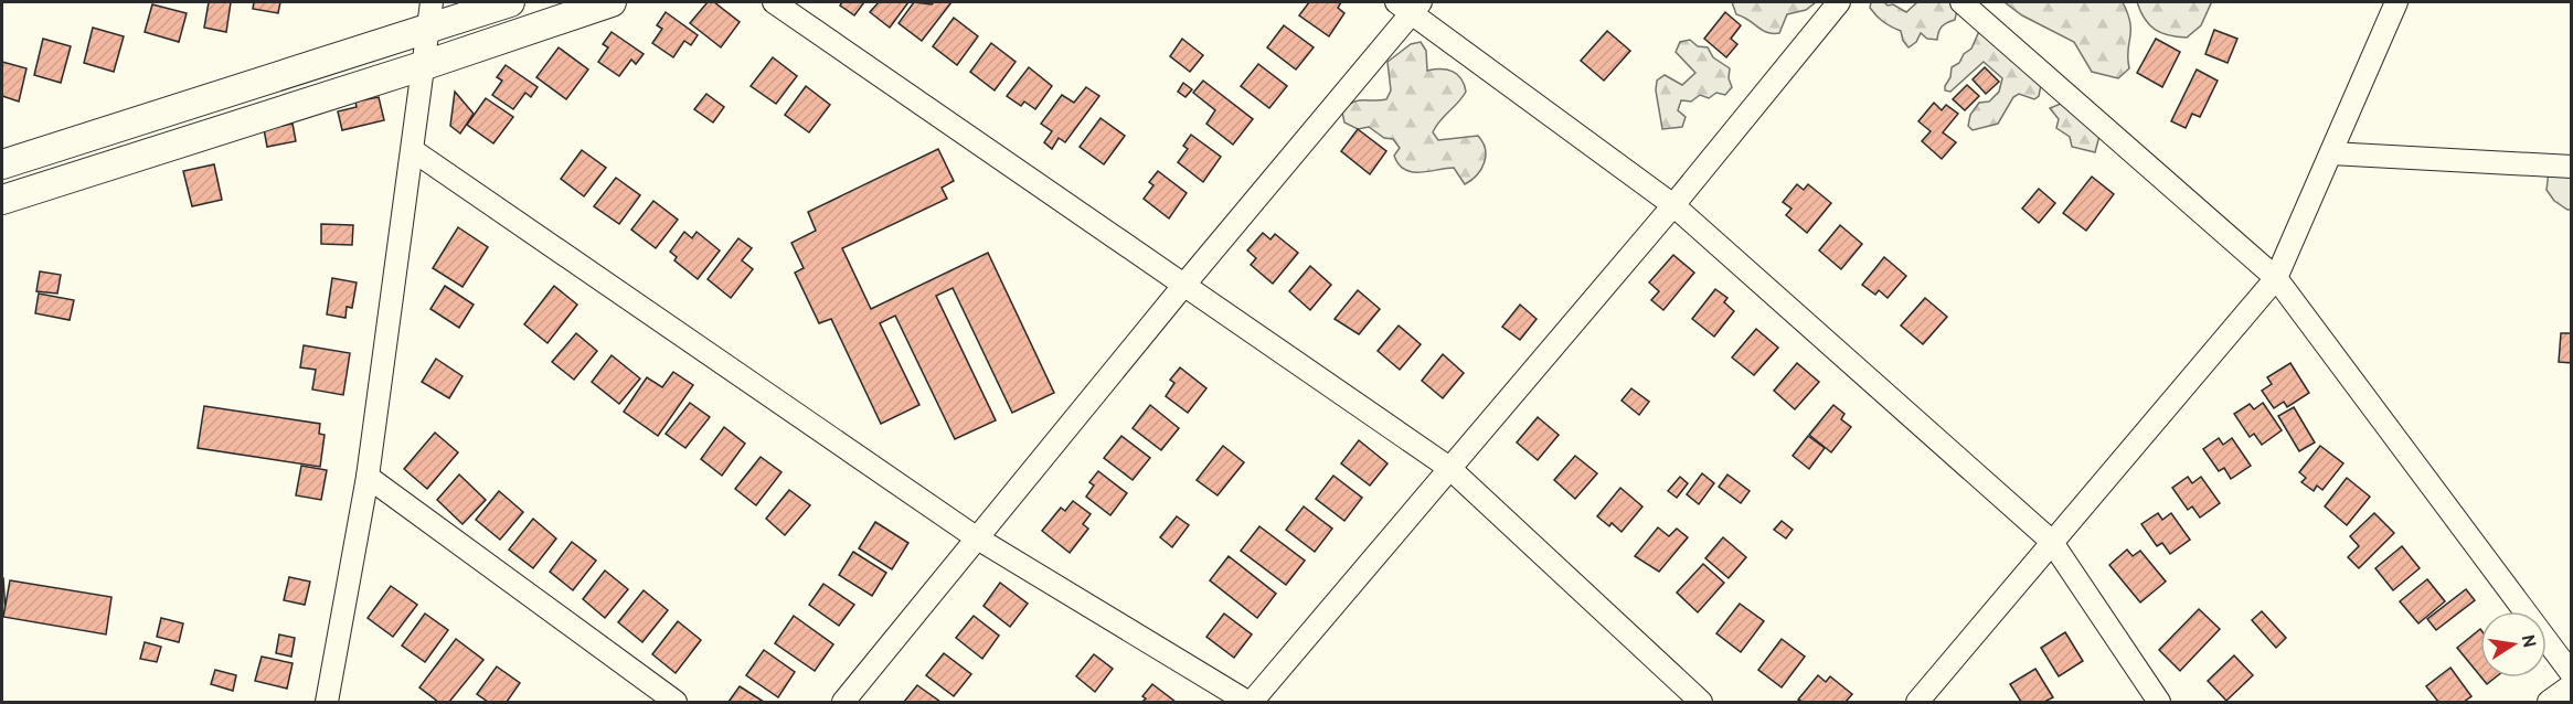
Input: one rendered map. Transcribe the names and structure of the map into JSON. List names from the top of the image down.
{
  "north": "right"
}
